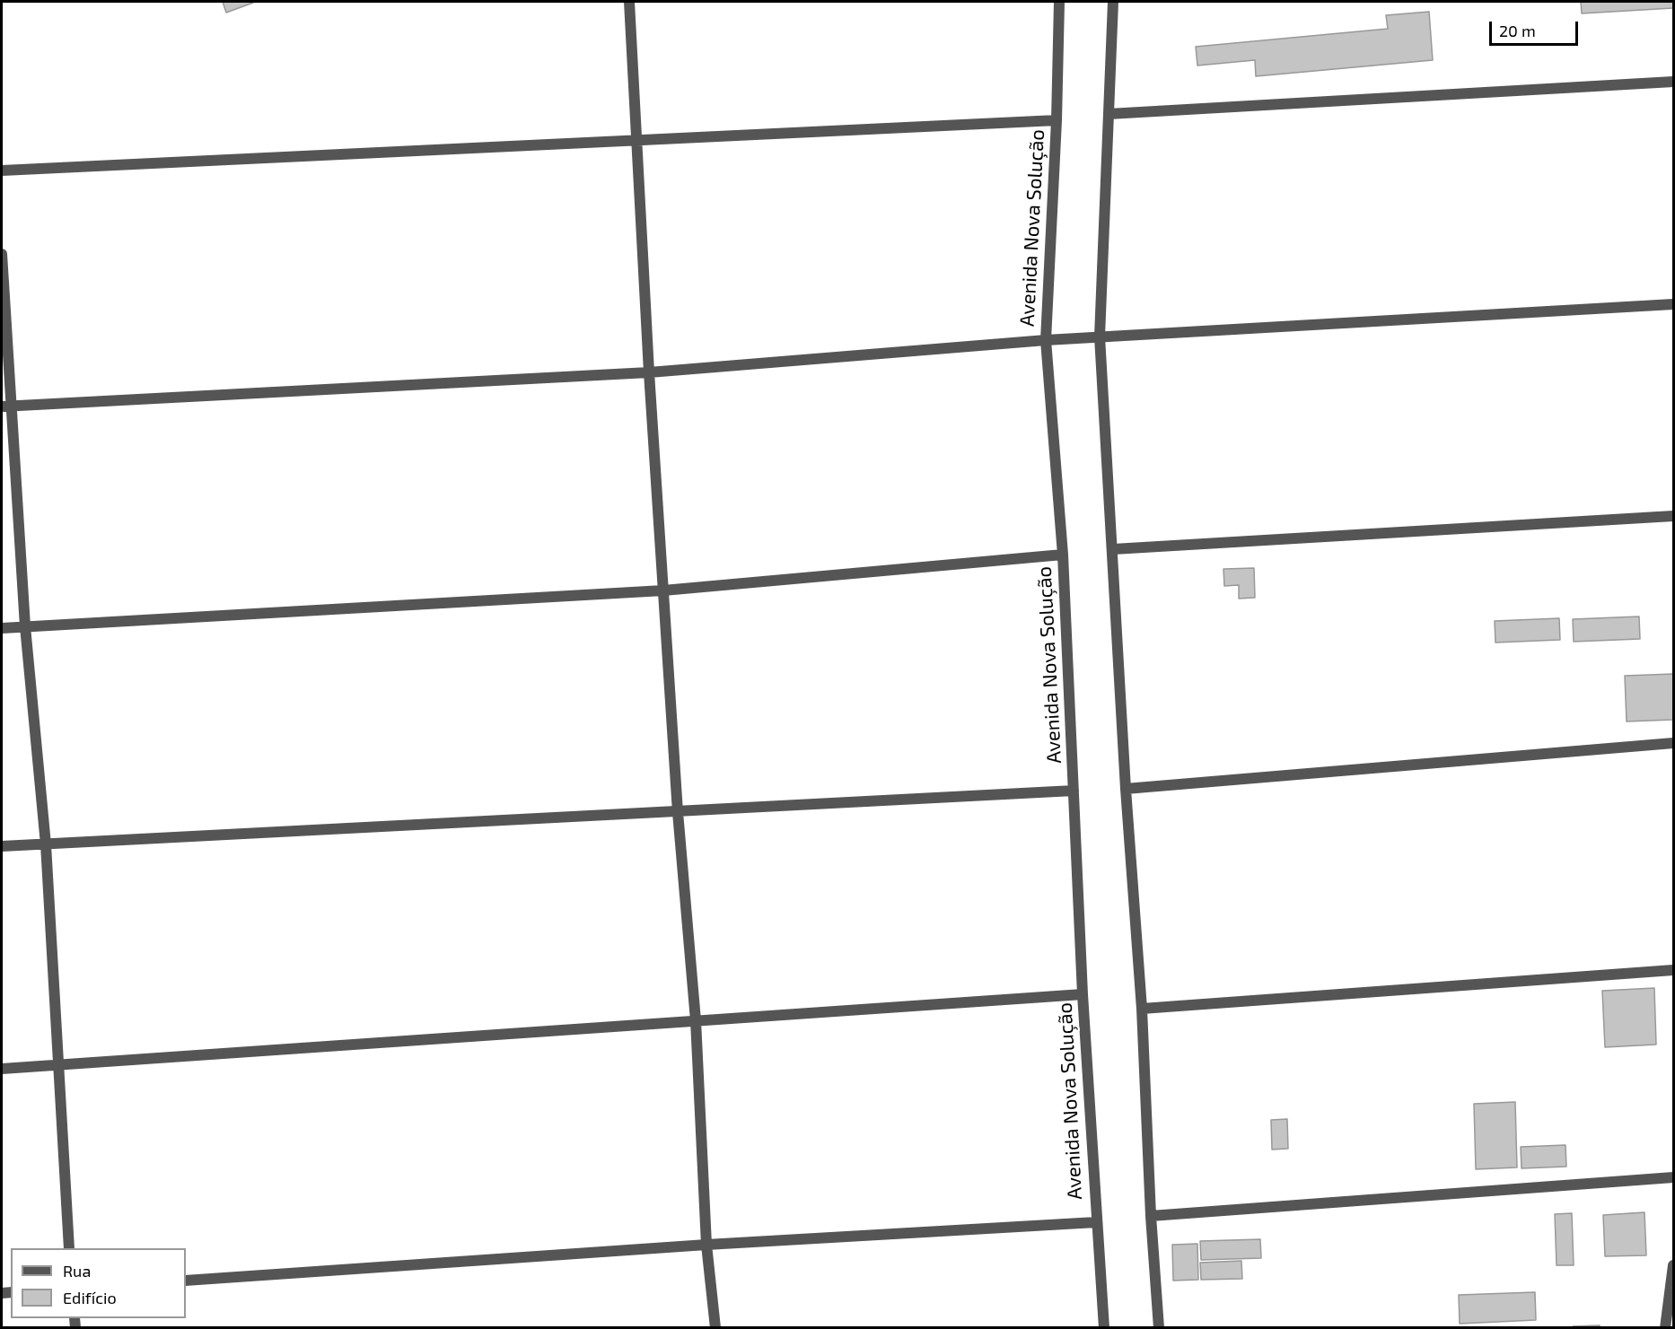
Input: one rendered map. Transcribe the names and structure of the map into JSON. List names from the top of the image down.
{
  "streets": {
    "street": ["Avenida Nova Solução"]
  },
  "legend": ["Rua", "Edifício"],
  "scale_bar": "20 m"
}
